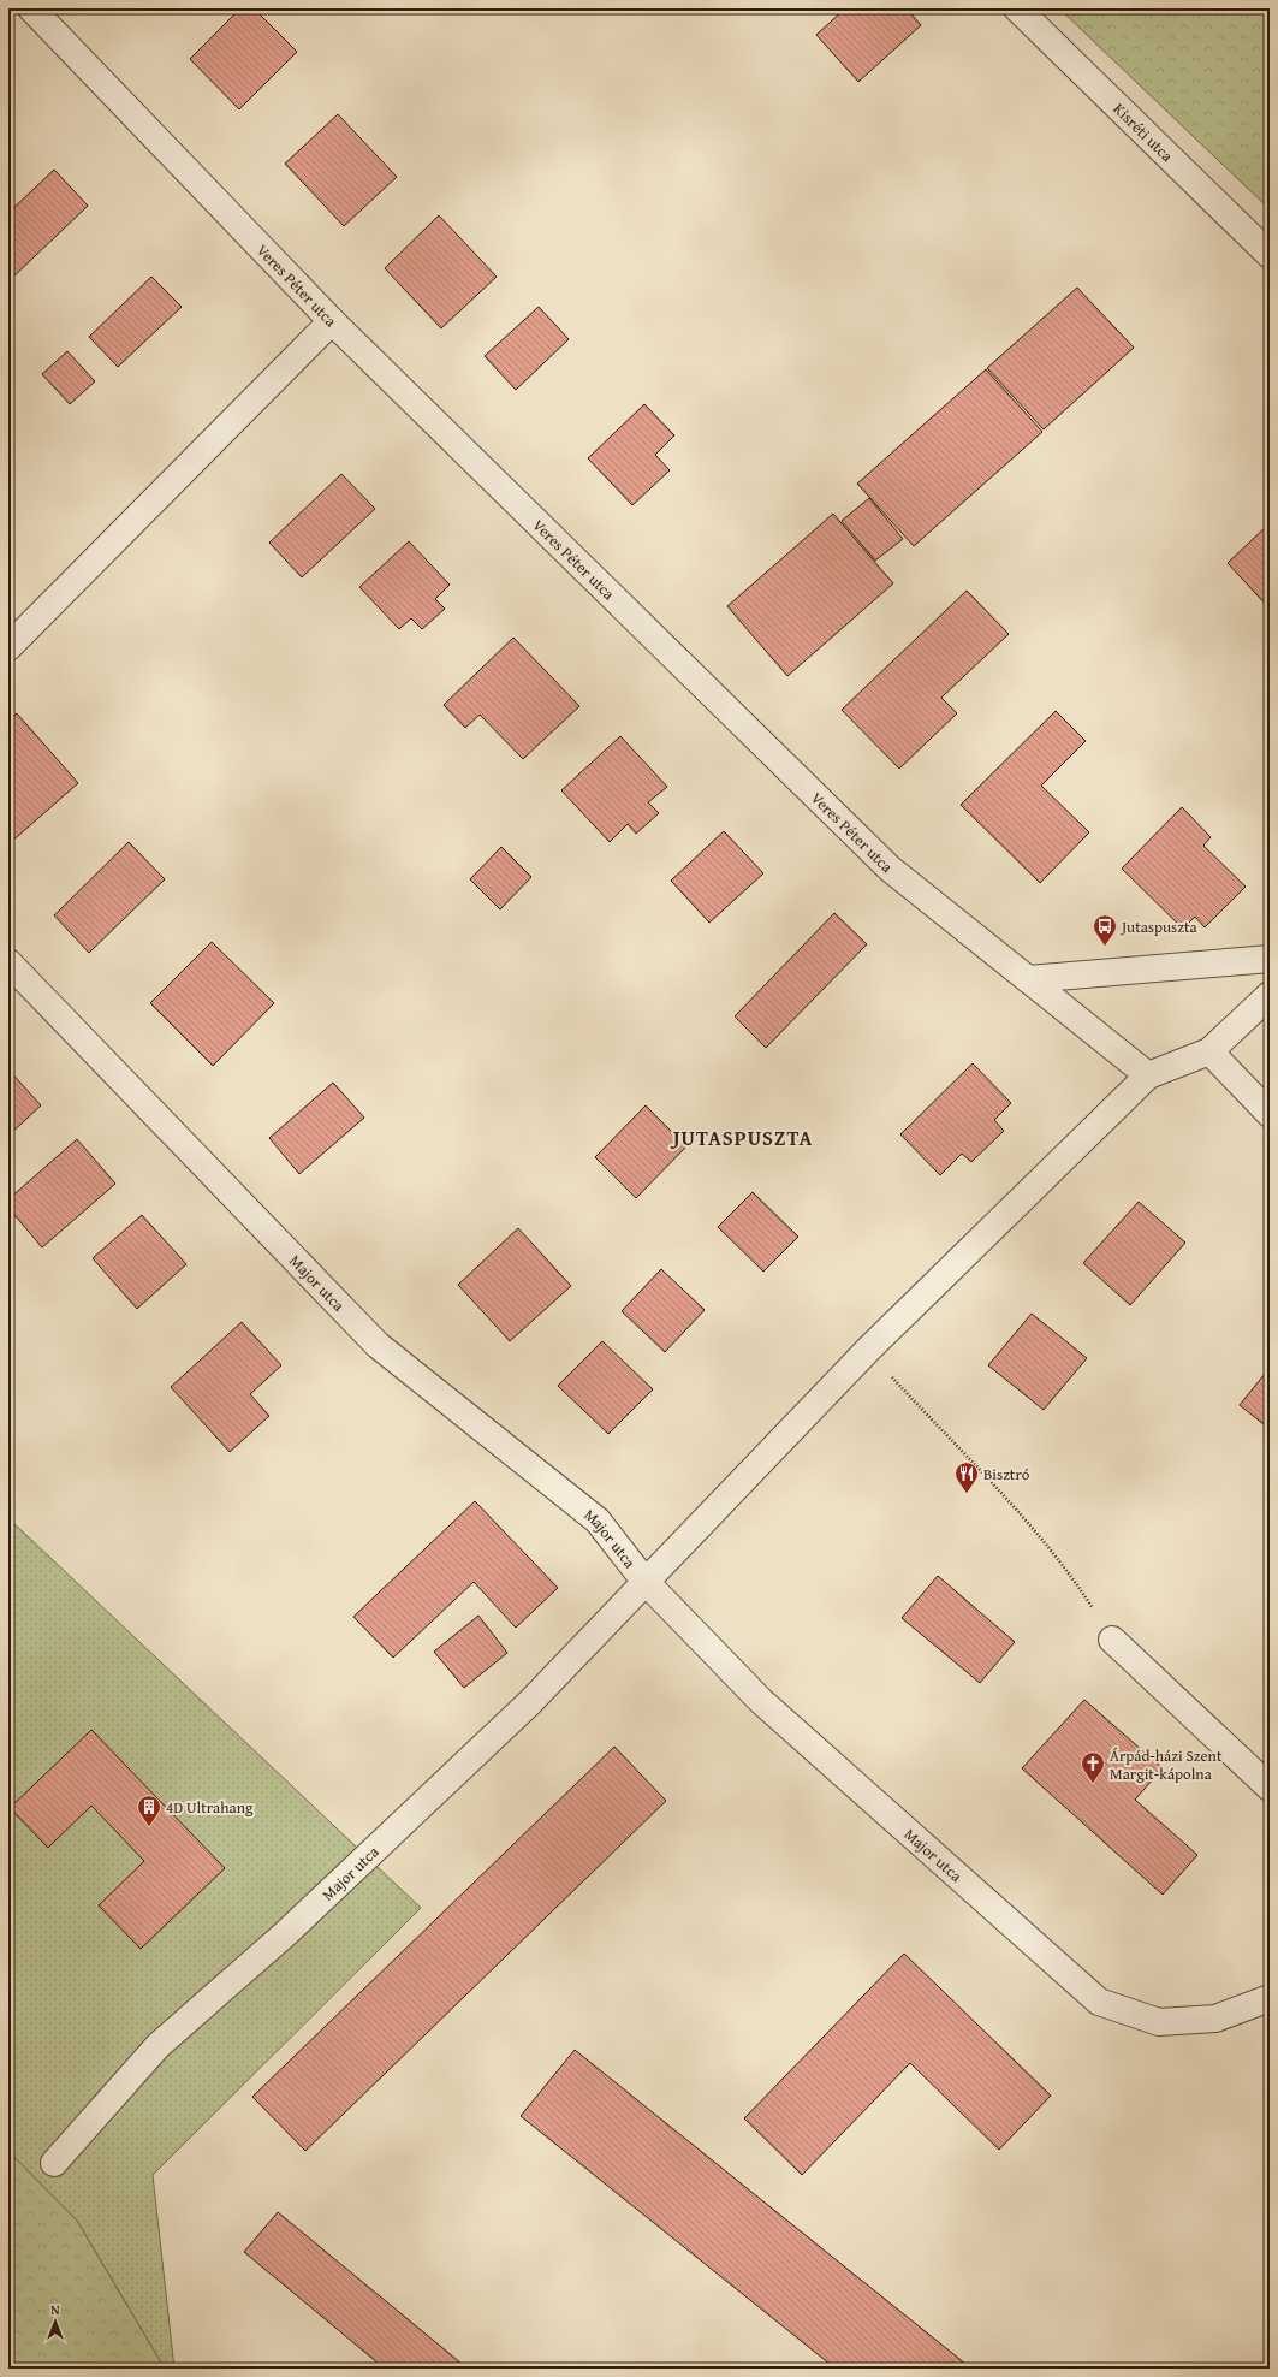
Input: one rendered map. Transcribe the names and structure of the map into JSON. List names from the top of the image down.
{
  "streets": {
    "street": ["Kisréti utca", "Veres Péter utca", "Major utca"]
  },
  "districts": ["JUTASPUSZTA"],
  "places": {
    "bus stop": ["Jutaspuszta"],
    "restaurant": ["Bisztró"],
    "church": ["Árpád-házi Szent Margit-kápolna"],
    "building": ["4D Ultrahang"]
  },
  "north": "top"
}
